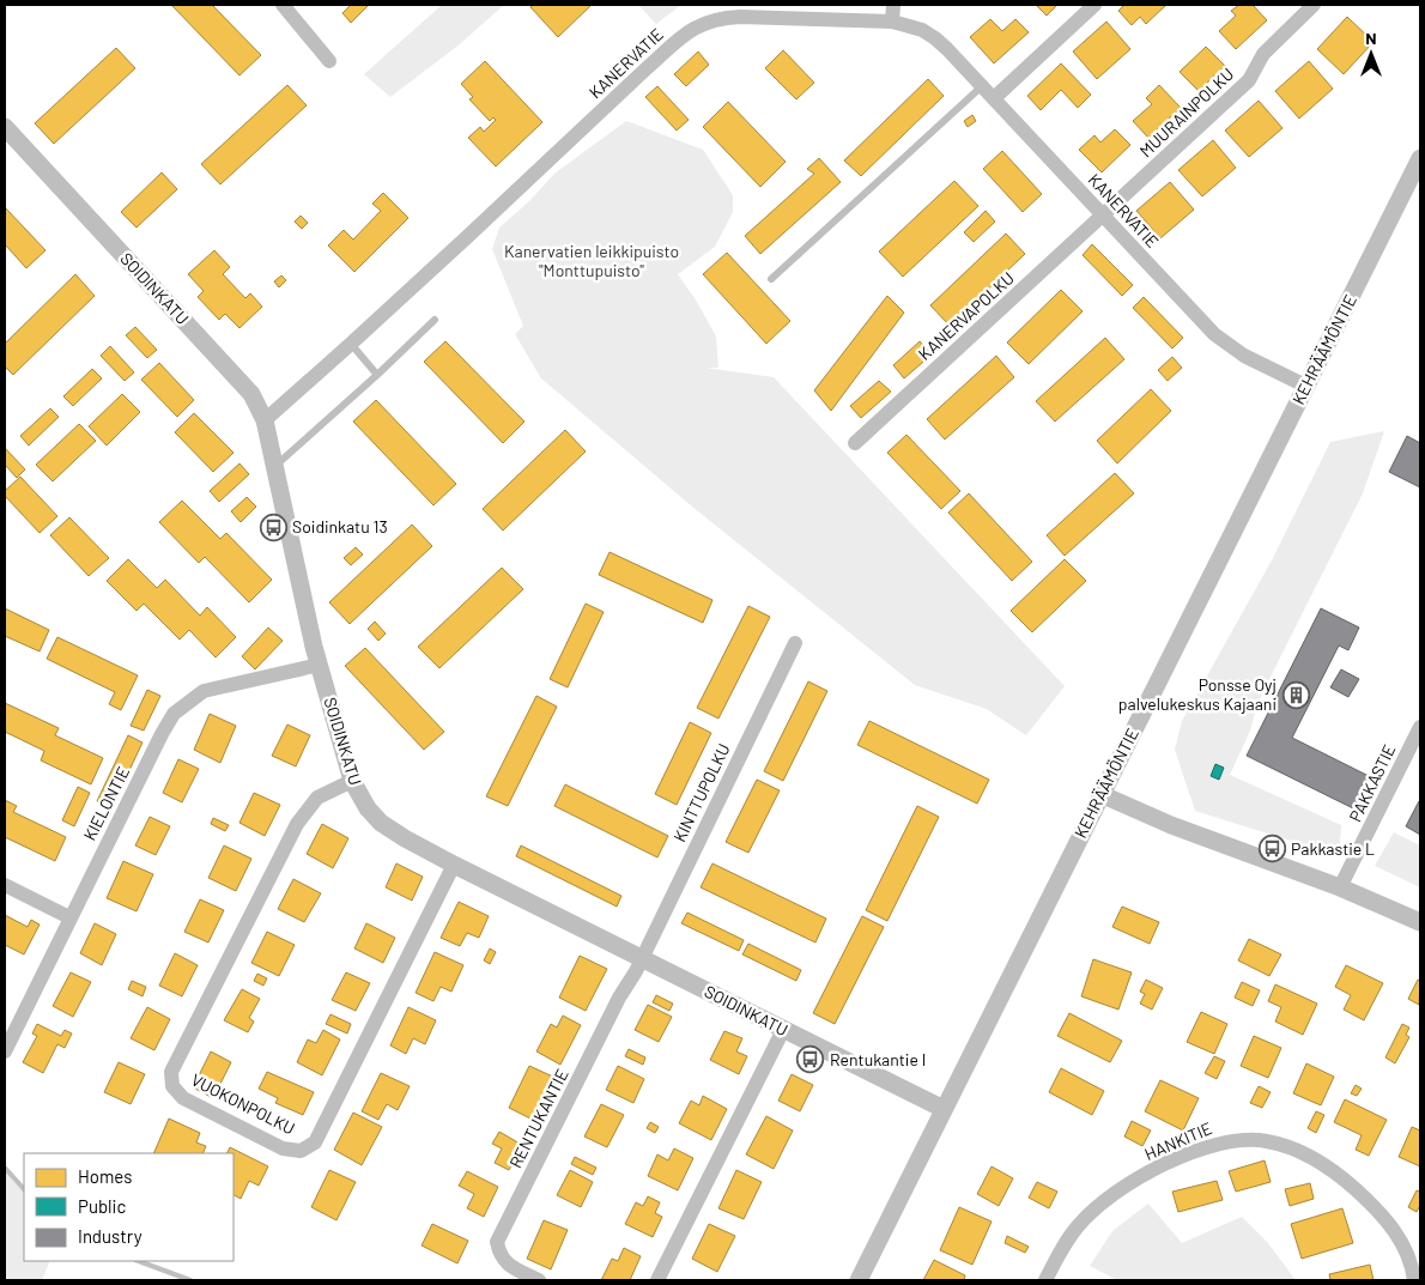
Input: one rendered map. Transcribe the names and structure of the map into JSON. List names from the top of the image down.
{
  "streets": {
    "street": [
      "KANERVATIE",
      "MUURAINPOLKU",
      "SOIDINKATU",
      "KANERVAPOLKU",
      "KEHRÄÄMÖNTIE",
      "PAKKASTIE",
      "KINTTUPOLKU",
      "KIELONTIE",
      "VUOKONPOLKU",
      "RENTUKANTIE",
      "HANKITIE"
    ]
  },
  "crossings": [
    ["KANERVATIE", "MUURAINPOLKU"],
    ["KANERVATIE", "SOIDINKATU"],
    ["KANERVATIE", "KANERVAPOLKU"],
    ["KANERVATIE", "KEHRÄÄMÖNTIE"],
    ["MUURAINPOLKU", "KANERVAPOLKU"],
    ["SOIDINKATU", "KEHRÄÄMÖNTIE"],
    ["SOIDINKATU", "KINTTUPOLKU"],
    ["SOIDINKATU", "KIELONTIE"],
    ["SOIDINKATU", "VUOKONPOLKU"],
    ["SOIDINKATU", "RENTUKANTIE"],
    ["KINTTUPOLKU", "RENTUKANTIE"]
  ],
  "parks": ["Kanervatien leikkipuisto \"Monttupuisto\""],
  "places": {
    "bus stop": ["Soidinkatu 13", "Pakkastie L", "Rentukantie I"],
    "building": ["Ponsse Oyj palvelukeskus Kajaani"]
  },
  "legend": ["Homes", "Public", "Industry"],
  "north": "top"
}
